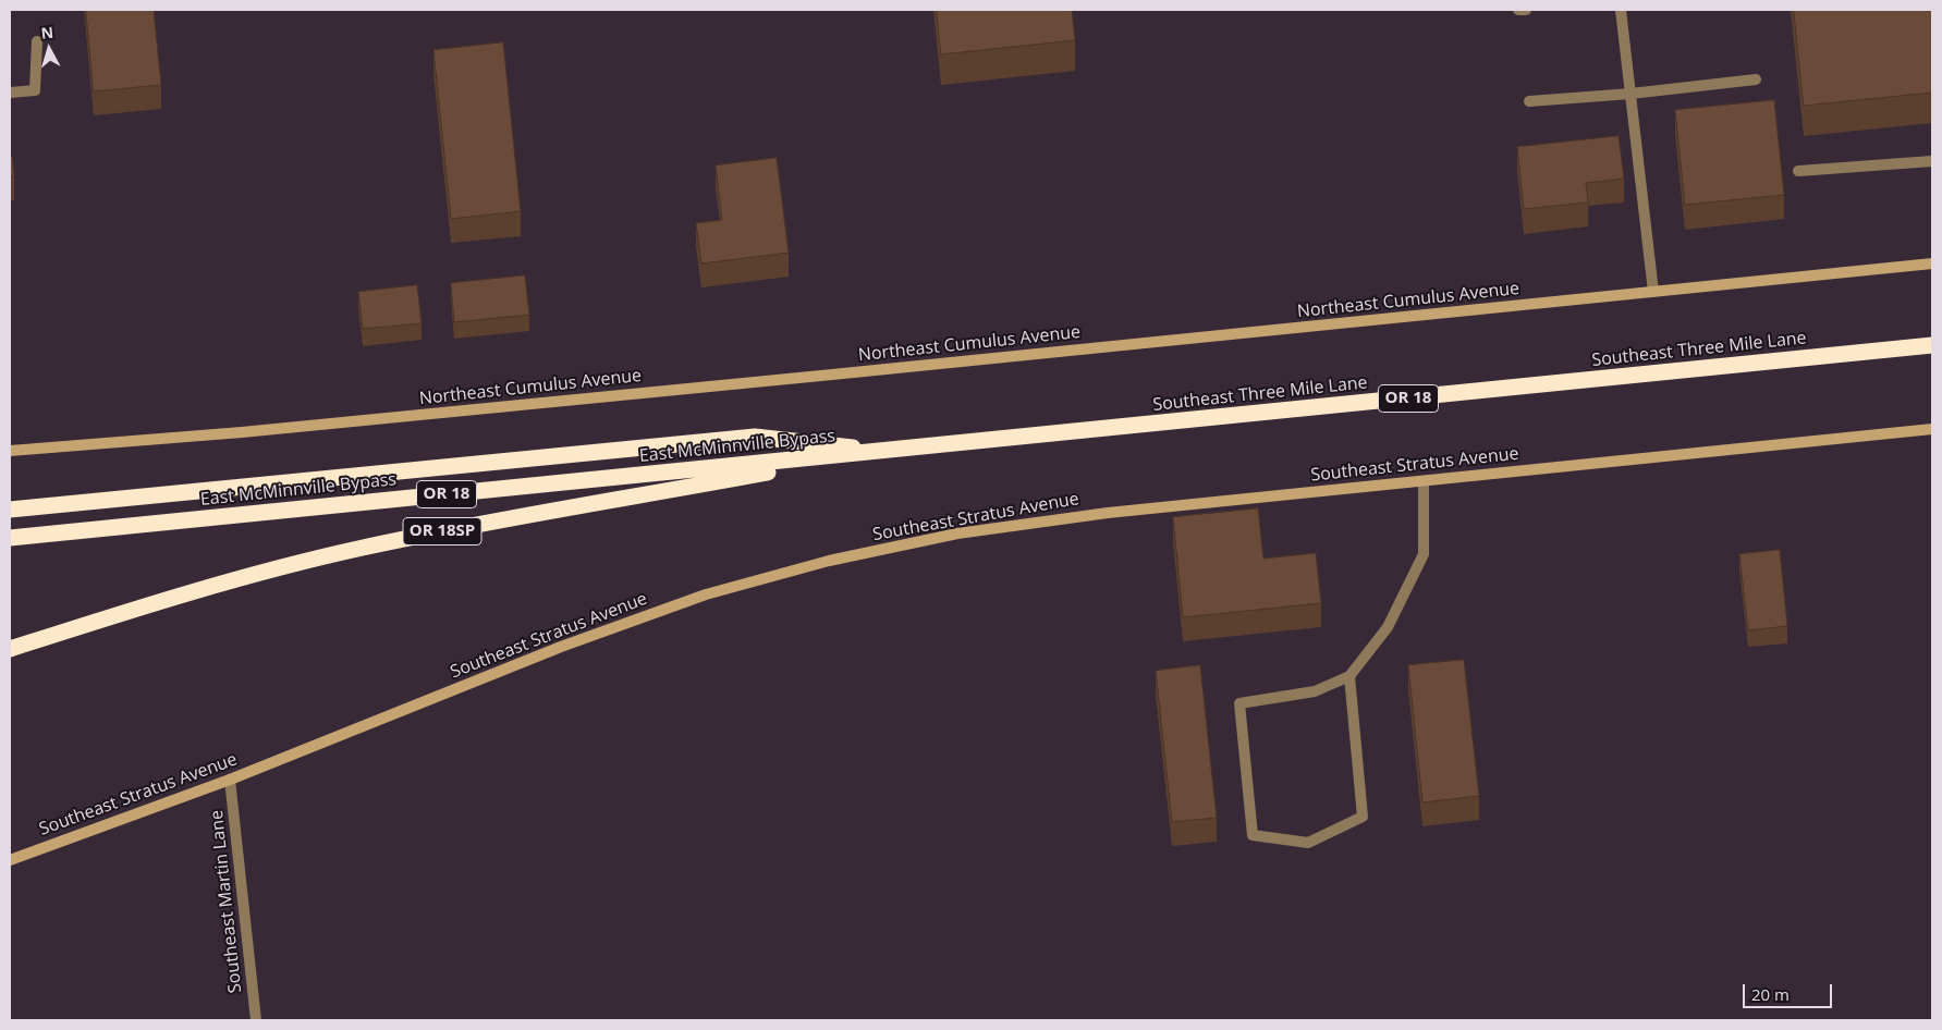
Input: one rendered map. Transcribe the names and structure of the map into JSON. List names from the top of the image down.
{
  "streets": {
    "highway": [
      "Southeast Three Mile Lane",
      "OR 18",
      "East McMinnville Bypass",
      "OR 18SP"
    ],
    "street": ["Northeast Cumulus Avenue", "Southeast Stratus Avenue", "Southeast Martin Lane"]
  },
  "crossings": [
    ["Southeast Three Mile Lane", "East McMinnville Bypass"],
    ["Southeast Three Mile Lane", "OR 18SP"],
    ["East McMinnville Bypass", "OR 18SP"],
    ["Southeast Stratus Avenue", "Southeast Martin Lane"]
  ],
  "scale_bar": "20 m",
  "north": "top"
}
